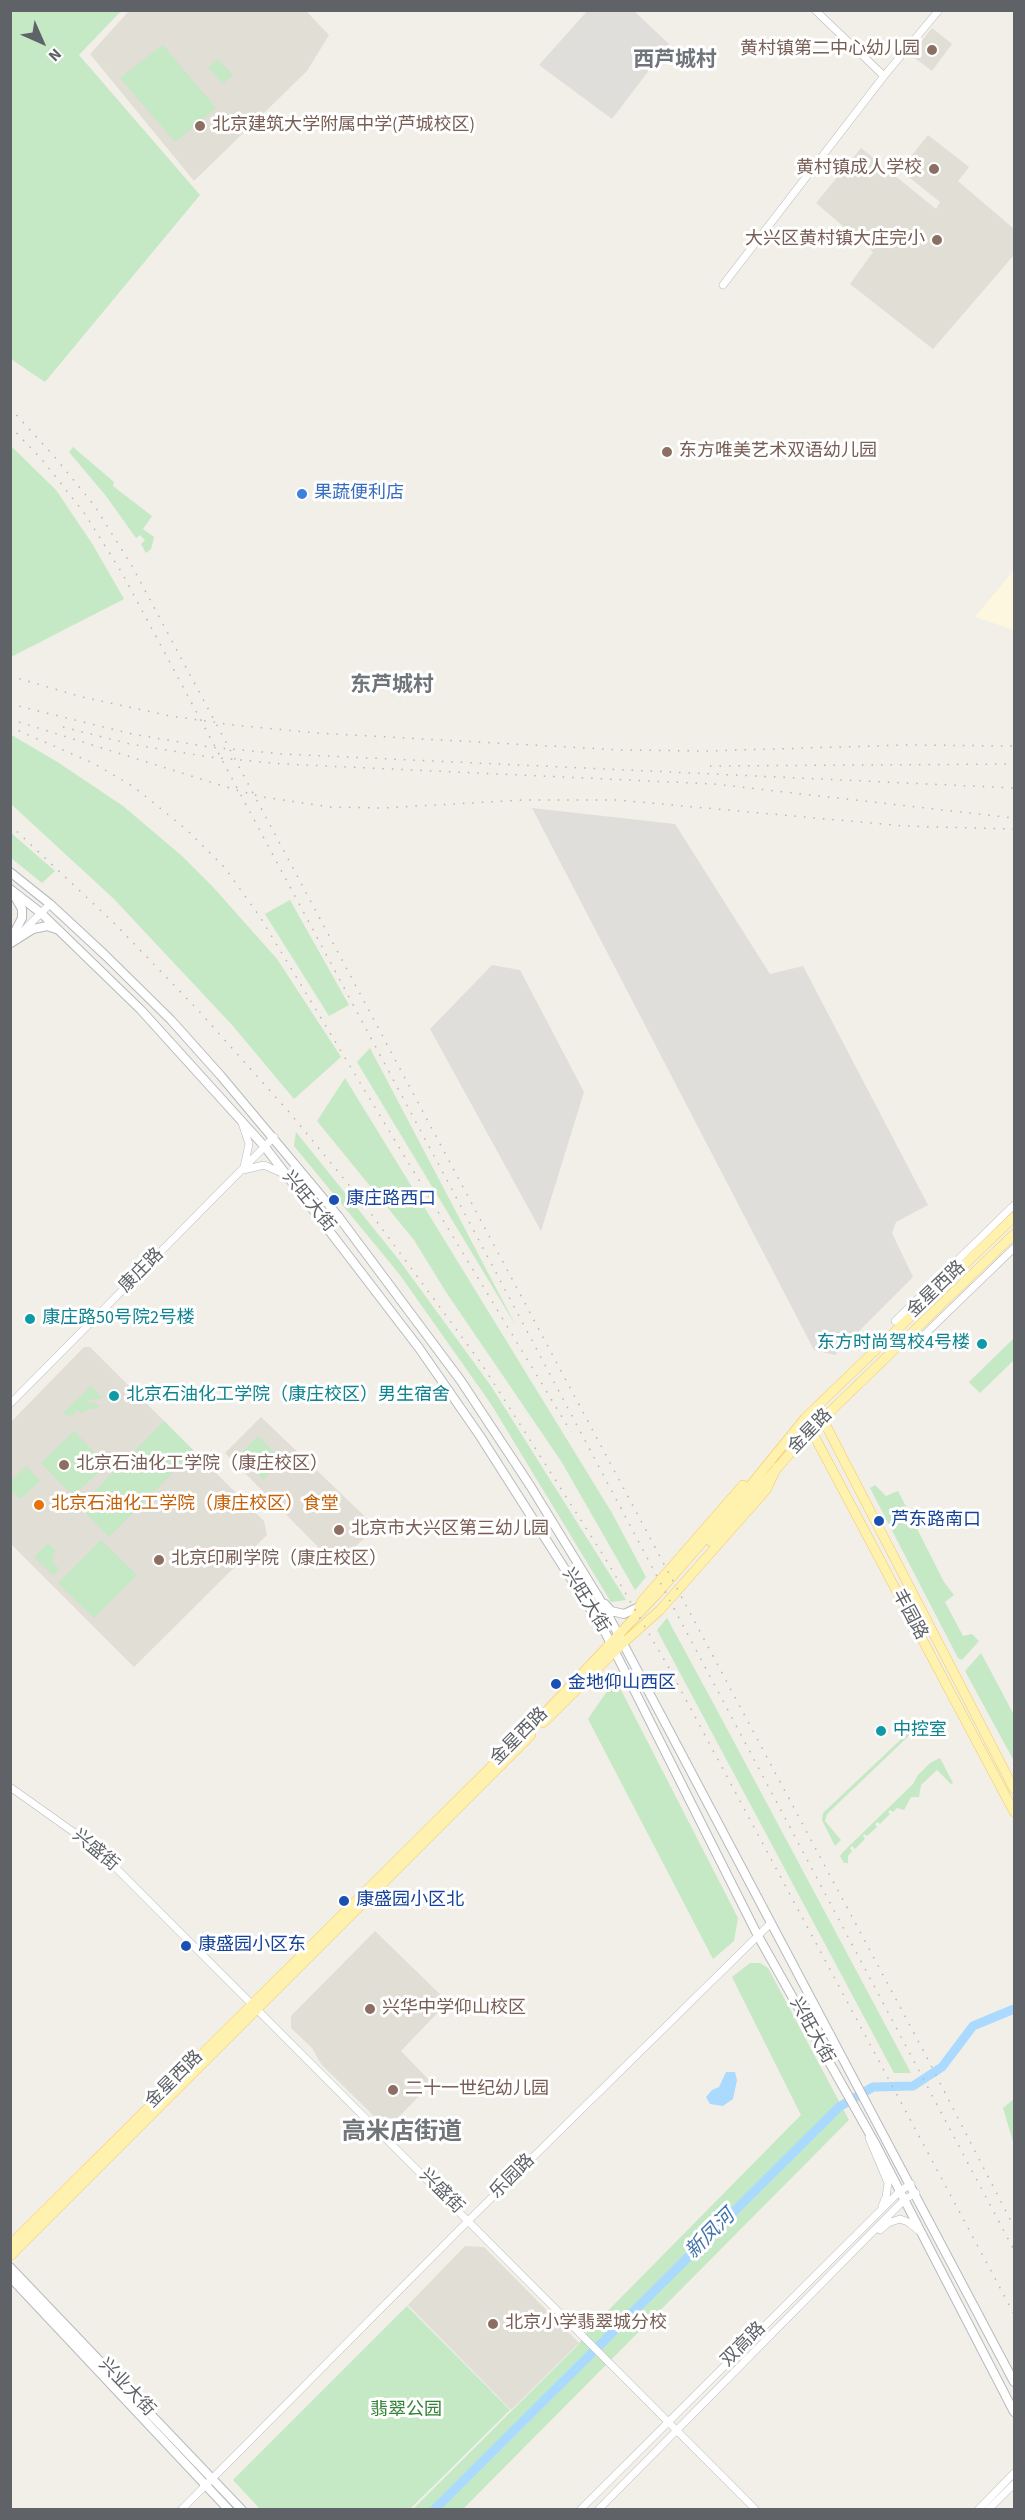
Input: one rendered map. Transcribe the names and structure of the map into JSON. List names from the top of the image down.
{
  "streets": {
    "main road": [
      "兴旺大街",
      "金星西路",
      "金星路",
      "丰园路",
      "兴业大街"
    ],
    "street": [
      "康庄路",
      "兴盛街",
      "乐园路",
      "双高路"
    ]
  },
  "crossings": [
    ["兴旺大街", "康庄路"],
    ["兴旺大街", "金星西路"],
    ["兴旺大街", "金星路"],
    ["兴旺大街", "乐园路"],
    ["兴旺大街", "双高路"],
    ["金星西路", "金星路"],
    ["金星西路", "丰园路"],
    ["金星西路", "兴盛街"],
    ["金星路", "丰园路"],
    ["兴盛街", "乐园路"],
    ["兴盛街", "双高路"],
    ["乐园路", "兴业大街"]
  ],
  "districts": ["西芦城村", "东芦城村", "高米店街道"],
  "water": ["新凤河"],
  "parks": ["翡翠公园"],
  "places": [
    "黄村镇第二中心幼儿园",
    "北京建筑大学附属中学(芦城校区)",
    "黄村镇成人学校",
    "大兴区黄村镇大庄完小",
    "东方唯美艺术双语幼儿园",
    "果蔬便利店",
    "康庄路西口",
    "康庄路50号院2号楼",
    "东方时尚驾校4号楼",
    "北京石油化工学院（康庄校区）男生宿舍",
    "北京石油化工学院（康庄校区）",
    "北京石油化工学院（康庄校区）食堂",
    "芦东路南口",
    "北京市大兴区第三幼儿园",
    "北京印刷学院（康庄校区）",
    "金地仰山西区",
    "中控室",
    "康盛园小区北",
    "康盛园小区东",
    "兴华中学仰山校区",
    "二十一世纪幼儿园",
    "北京小学翡翠城分校"
  ],
  "north": "bottom right"
}
